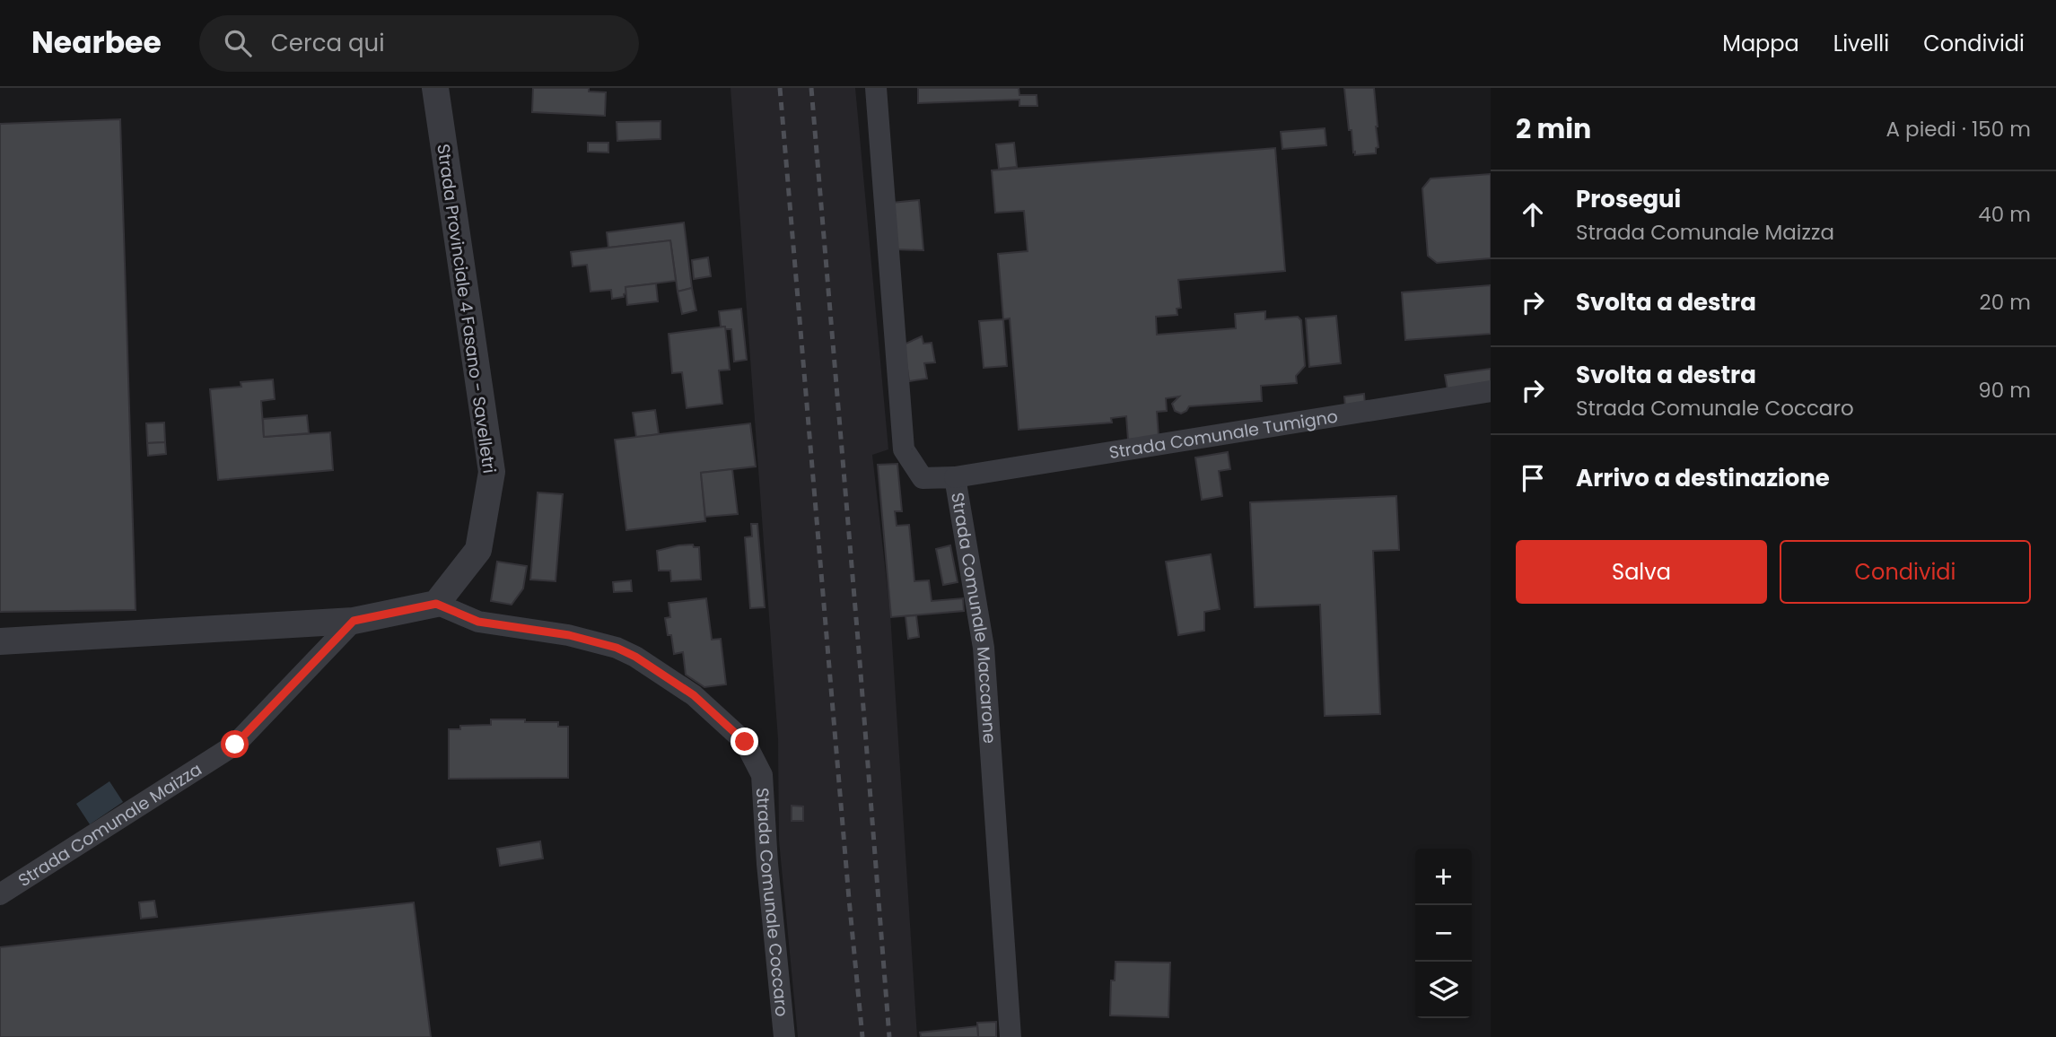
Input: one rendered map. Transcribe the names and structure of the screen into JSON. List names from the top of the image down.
{
  "streets": {
    "street": [
      "Strada Provinciale 4 Fasano - Savelletri",
      "Strada Comunale Tumigno",
      "Strada Comunale Maccarone",
      "Strada Comunale Maizza",
      "Strada Comunale Coccaro"
    ]
  },
  "crossings": [
    ["Strada Provinciale 4 Fasano - Savelletri", "Strada Comunale Coccaro"],
    ["Strada Comunale Tumigno", "Strada Comunale Maccarone"]
  ],
  "page": {
    "header": "Nearbee",
    "search": "Cerca qui",
    "nav": ["Mappa", "Livelli", "Condividi"],
    "heading": ["2 min", "A piedi · 150 m"],
    "list": [
      ["Prosegui", "Strada Comunale Maizza", "40 m"],
      ["Svolta a destra", "20 m"],
      ["Svolta a destra", "Strada Comunale Coccaro", "90 m"],
      "Arrivo a destinazione"
    ],
    "buttons": ["Salva", "Condividi"],
    "map_buttons": ["+", "−"]
  }
}
